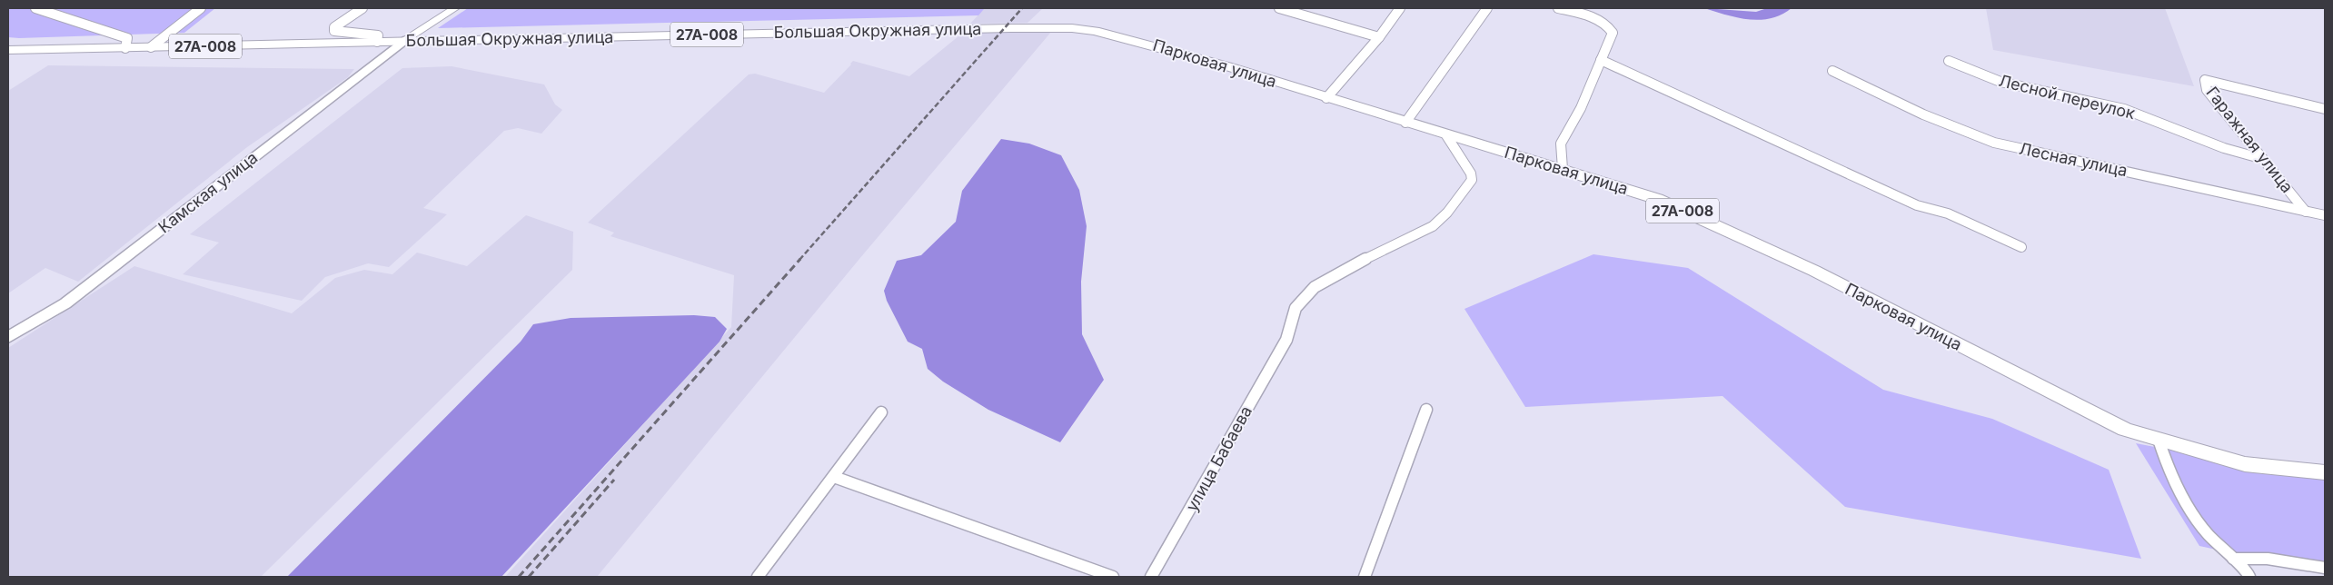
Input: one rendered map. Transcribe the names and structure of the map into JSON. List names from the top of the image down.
{
  "streets": {
    "main road": [
      "Большая Окружная улица",
      "27А-008",
      "Парковая улица",
      "Камская улица"
    ],
    "street": [
      "Лесной переулок",
      "Гаражная улица",
      "Лесная улица",
      "улица Бабаева"
    ]
  },
  "crossings": [
    ["Большая Окружная улица", "Парковая улица"],
    ["Большая Окружная улица", "Камская улица"],
    ["Парковая улица", "улица Бабаева"],
    ["Лесной переулок", "Гаражная улица"],
    ["Гаражная улица", "Лесная улица"]
  ]
}
